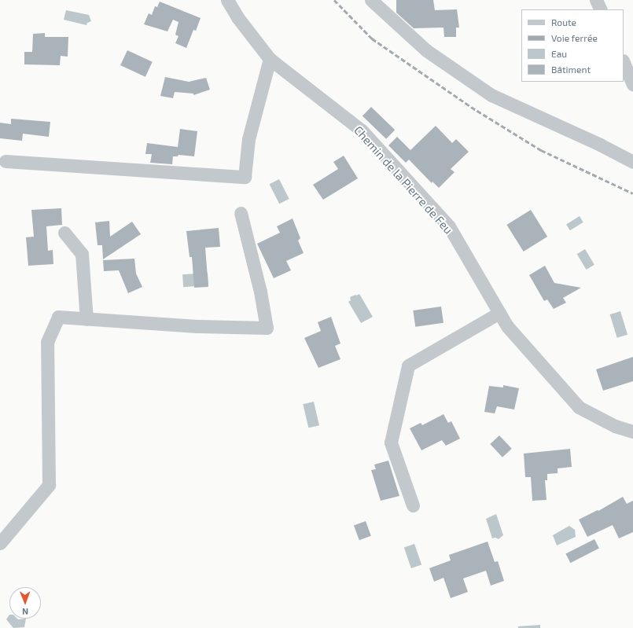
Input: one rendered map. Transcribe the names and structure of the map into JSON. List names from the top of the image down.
{
  "streets": {
    "street": ["Chemin de la Pierre de Feu"]
  },
  "legend": [
    "Route",
    "Voie ferrée",
    "Eau",
    "Bâtiment"
  ],
  "north": "bottom"
}
